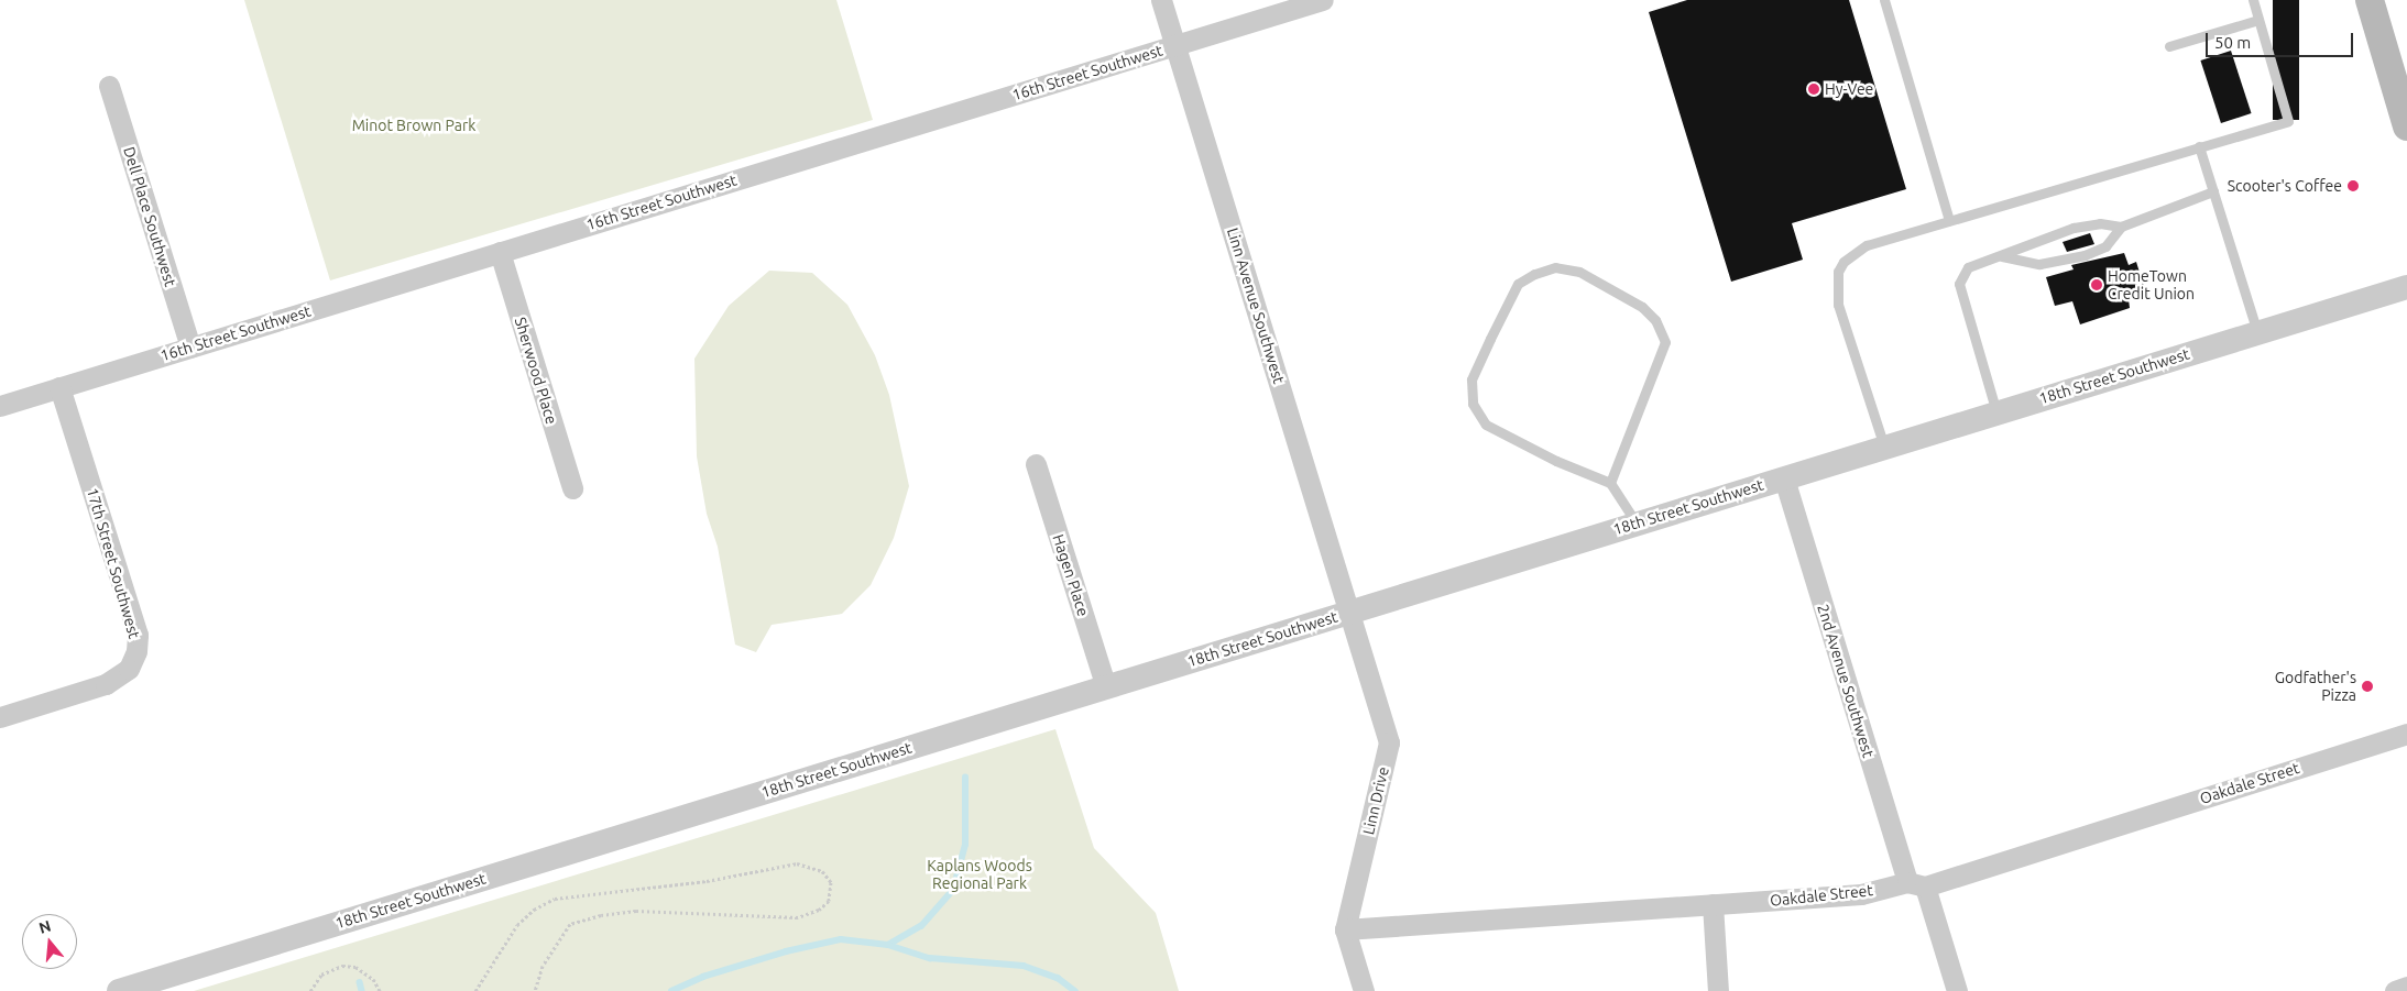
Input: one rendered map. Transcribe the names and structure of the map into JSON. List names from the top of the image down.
{
  "streets": {
    "street": [
      "16th Street Southwest",
      "Dell Place Southwest",
      "Linn Avenue Southwest",
      "Sherwood Place",
      "18th Street Southwest",
      "17th Street Southwest",
      "Hagen Place",
      "2nd Avenue Southwest",
      "Oakdale Street",
      "Linn Drive"
    ]
  },
  "crossings": [
    ["16th Street Southwest", "Dell Place Southwest"],
    ["16th Street Southwest", "Linn Avenue Southwest"],
    ["16th Street Southwest", "Sherwood Place"],
    ["16th Street Southwest", "17th Street Southwest"],
    ["Linn Avenue Southwest", "18th Street Southwest"],
    ["Linn Avenue Southwest", "Linn Drive"],
    ["18th Street Southwest", "Hagen Place"],
    ["18th Street Southwest", "2nd Avenue Southwest"],
    ["18th Street Southwest", "Linn Drive"],
    ["2nd Avenue Southwest", "Oakdale Street"],
    ["Oakdale Street", "Linn Drive"]
  ],
  "parks": ["Minot Brown Park", "Kaplans Woods Regional Park"],
  "places": [
    "Hy-Vee",
    "Scooter's Coffee",
    "HomeTown Credit Union",
    "Godfather's Pizza"
  ],
  "scale_bar": "50 m",
  "north": "top"
}
